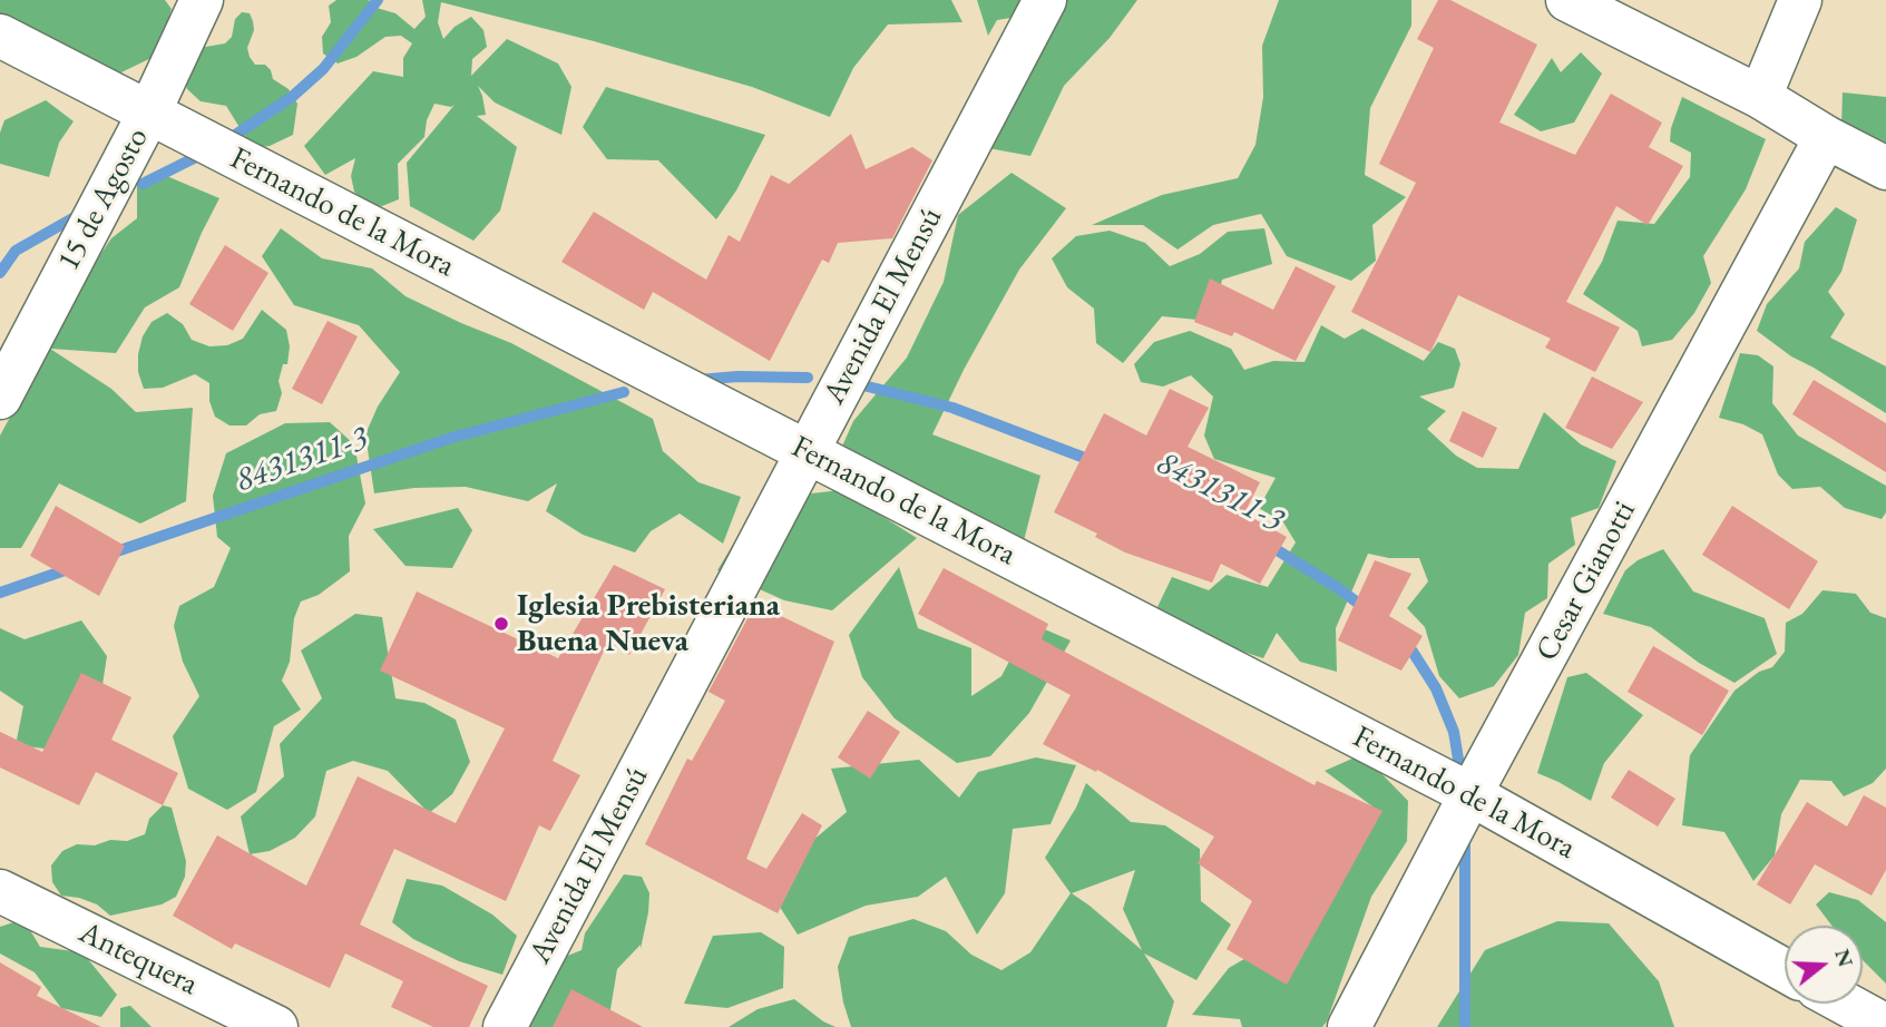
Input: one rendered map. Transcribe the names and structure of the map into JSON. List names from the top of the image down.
{
  "streets": {
    "street": [
      "15 de Agosto",
      "Fernando de la Mora",
      "Avenida El Mensú",
      "Cesar Gianotti",
      "Antequera"
    ]
  },
  "crossings": [
    ["15 de Agosto", "Fernando de la Mora"],
    ["Fernando de la Mora", "Avenida El Mensú"],
    ["Fernando de la Mora", "Cesar Gianotti"]
  ],
  "water": ["8431311-3"],
  "places": ["Iglesia Prebisteriana Buena Nueva"],
  "north": "right"
}
